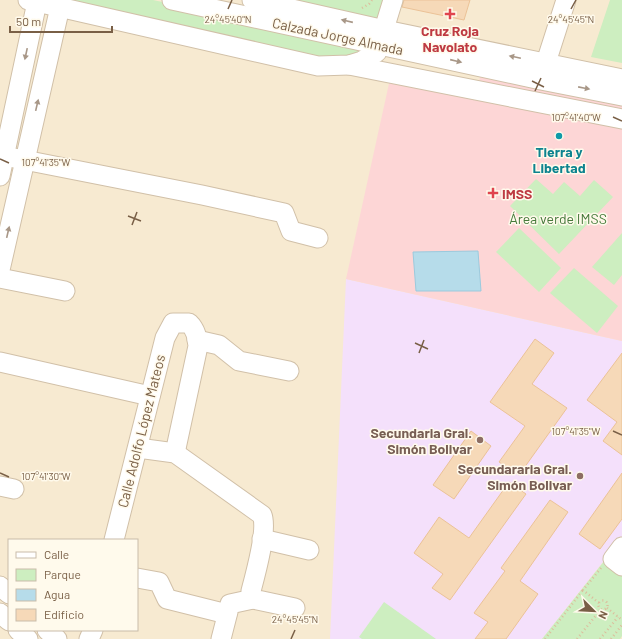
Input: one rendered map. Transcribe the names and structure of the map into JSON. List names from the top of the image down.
{
  "streets": {
    "street": ["Calzada Jorge Almada", "Calle Adolfo López Mateos"]
  },
  "parks": ["Área verde IMSS"],
  "places": {
    "health": ["Cruz Roja Navolato", "IMSS"],
    "other": ["Tierra y Libertad", "Secundaria Gral. Simón Bolivar", "Secundararia Gral. Simón Bolivar"]
  },
  "legend": [
    "Calle",
    "Parque",
    "Agua",
    "Edificio"
  ],
  "scale_bar": "50 m",
  "north": "bottom right",
  "coordinates": [
    "24°45'40\"N",
    "24°45'45\"N",
    "107°41'40\"W",
    "107°41'35\"W",
    "107°41'30\"W"
  ]
}
